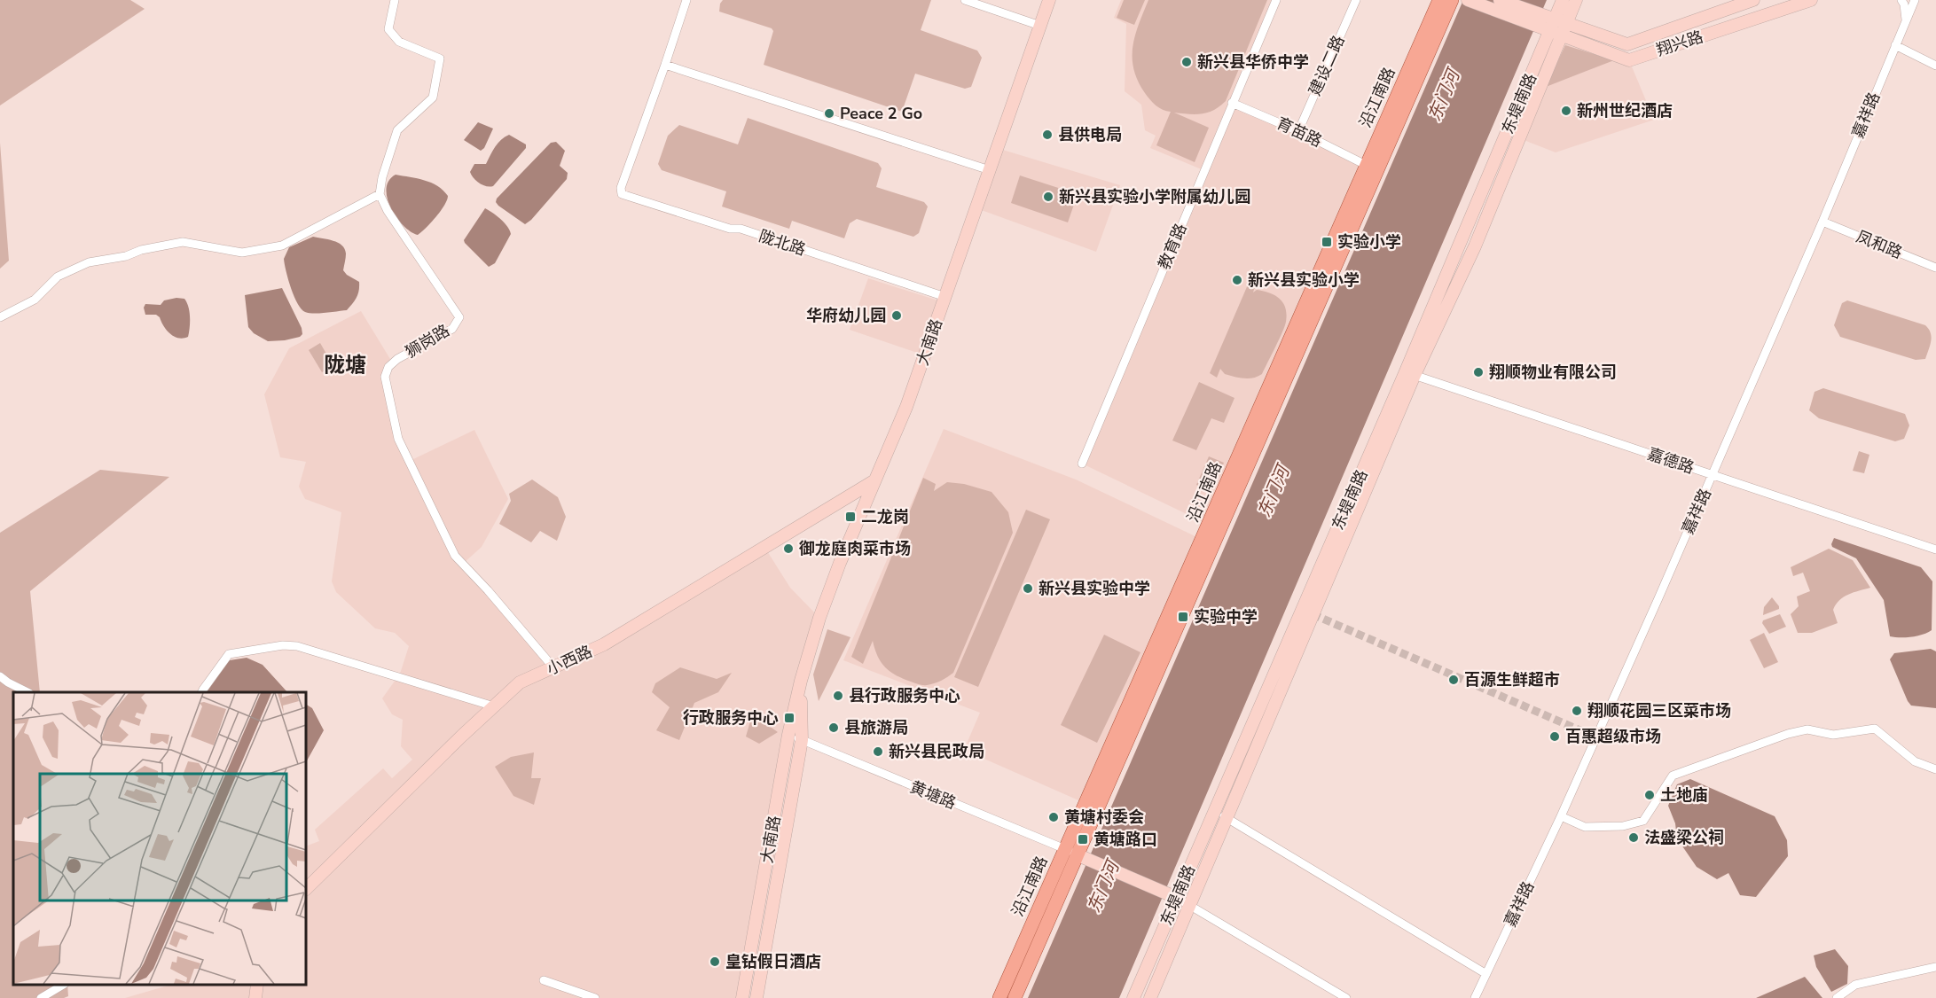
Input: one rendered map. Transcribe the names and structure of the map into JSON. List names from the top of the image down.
{
  "streets": {
    "main road": [
      "翔兴路",
      "沿江南路",
      "东堤南路",
      "大南路",
      "小西路"
    ],
    "street": [
      "建设二路",
      "嘉祥路",
      "育苗路",
      "陇北路",
      "凤和路",
      "教育路",
      "狮岗路",
      "嘉德路",
      "黄塘路"
    ]
  },
  "crossings": [
    ["翔兴路", "东堤南路"],
    ["建设二路", "育苗路"],
    ["沿江南路", "育苗路"],
    ["沿江南路", "黄塘路"],
    ["东堤南路", "嘉德路"],
    ["嘉祥路", "凤和路"],
    ["嘉祥路", "嘉德路"],
    ["育苗路", "教育路"],
    ["陇北路", "大南路"],
    ["狮岗路", "小西路"],
    ["大南路", "小西路"],
    ["大南路", "黄塘路"]
  ],
  "districts": ["陇塘"],
  "water": ["东门河"],
  "places": {
    "other": [
      "新兴县华侨中学",
      "新州世纪酒店",
      "Peace 2 Go",
      "县供电局",
      "新兴县实验小学附属幼儿园",
      "新兴县实验小学",
      "华府幼儿园",
      "翔顺物业有限公司",
      "御龙庭肉菜市场",
      "新兴县实验中学",
      "百源生鲜超市",
      "县行政服务中心",
      "翔顺花园三区菜市场",
      "县旅游局",
      "百惠超级市场",
      "新兴县民政局",
      "土地庙",
      "黄塘村委会",
      "法盛梁公祠",
      "皇钻假日酒店"
    ],
    "transit": [
      "实验小学",
      "二龙岗",
      "实验中学",
      "行政服务中心",
      "黄塘路口"
    ]
  }
}
